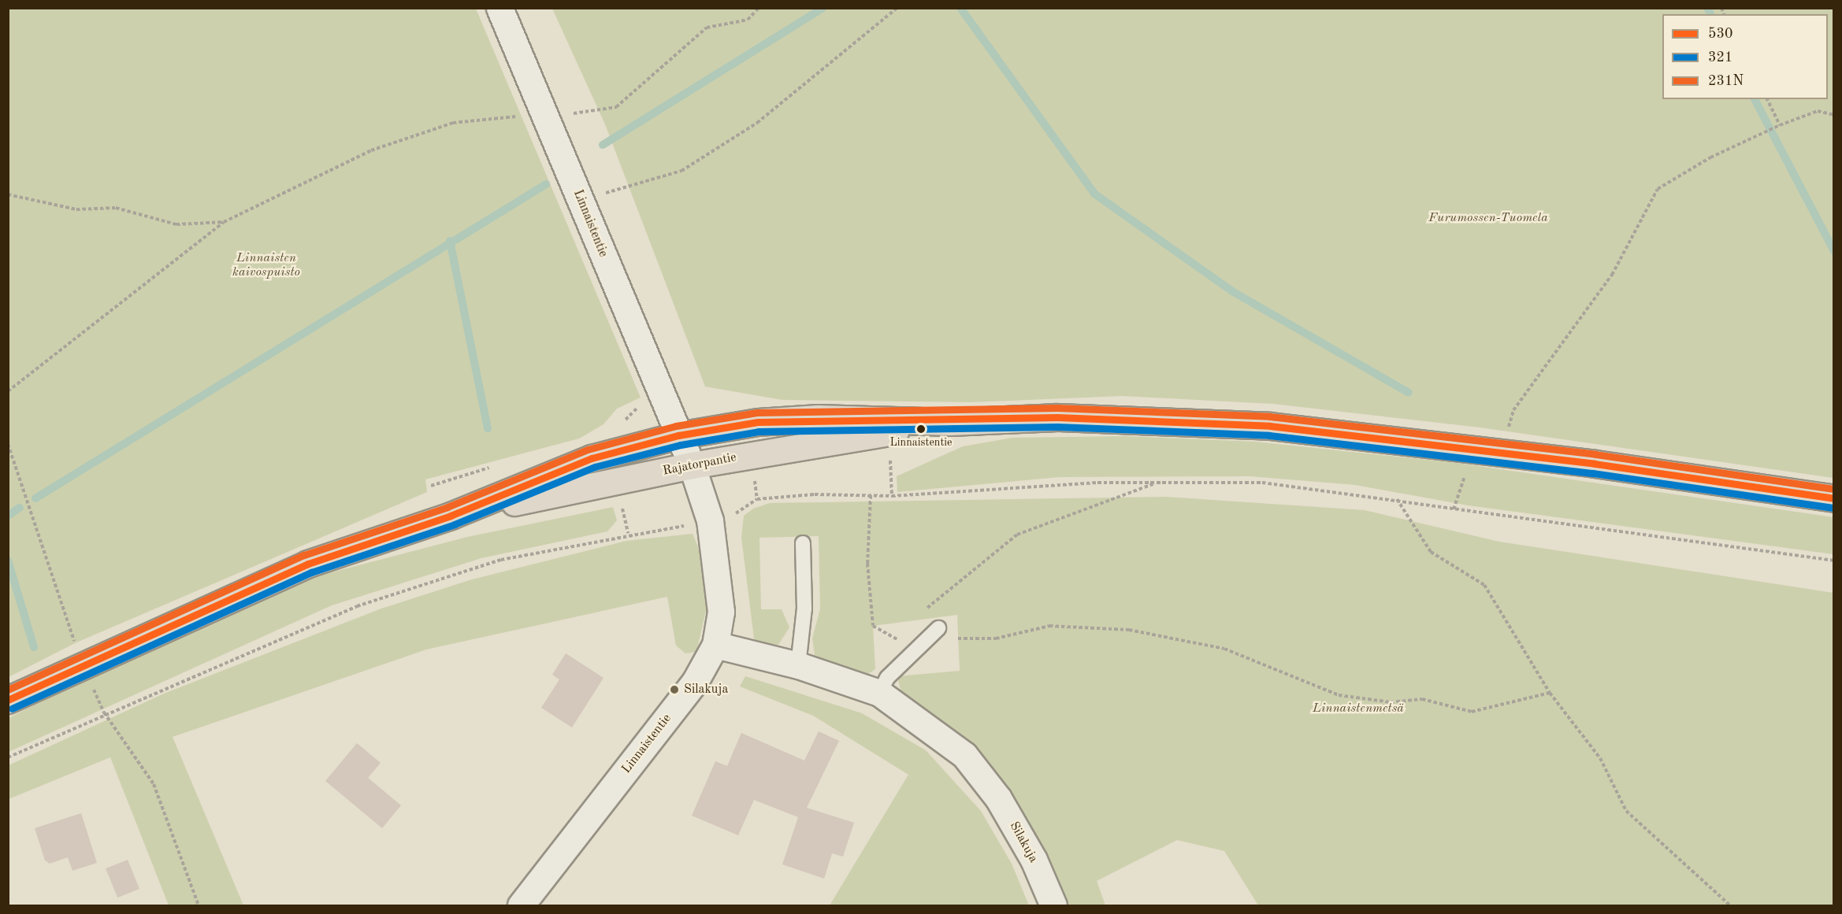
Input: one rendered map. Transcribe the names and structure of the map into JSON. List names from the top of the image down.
{
  "streets": {
    "main road": ["Rajatorpantie"],
    "street": ["Linnaistentie", "Silakuja"]
  },
  "crossings": [
    ["Linnaistentie", "Rajatorpantie"],
    ["Linnaistentie", "Silakuja"]
  ],
  "parks": ["Furumossen-Tuomela", "Linnaisten kaivospuisto", "Linnaistenmetsä"],
  "places": ["Linnaistentie", "Silakuja"],
  "lines": ["transit line 231N", "transit line 530", "transit line 321"],
  "legend": ["530", "321", "231N"]
}
